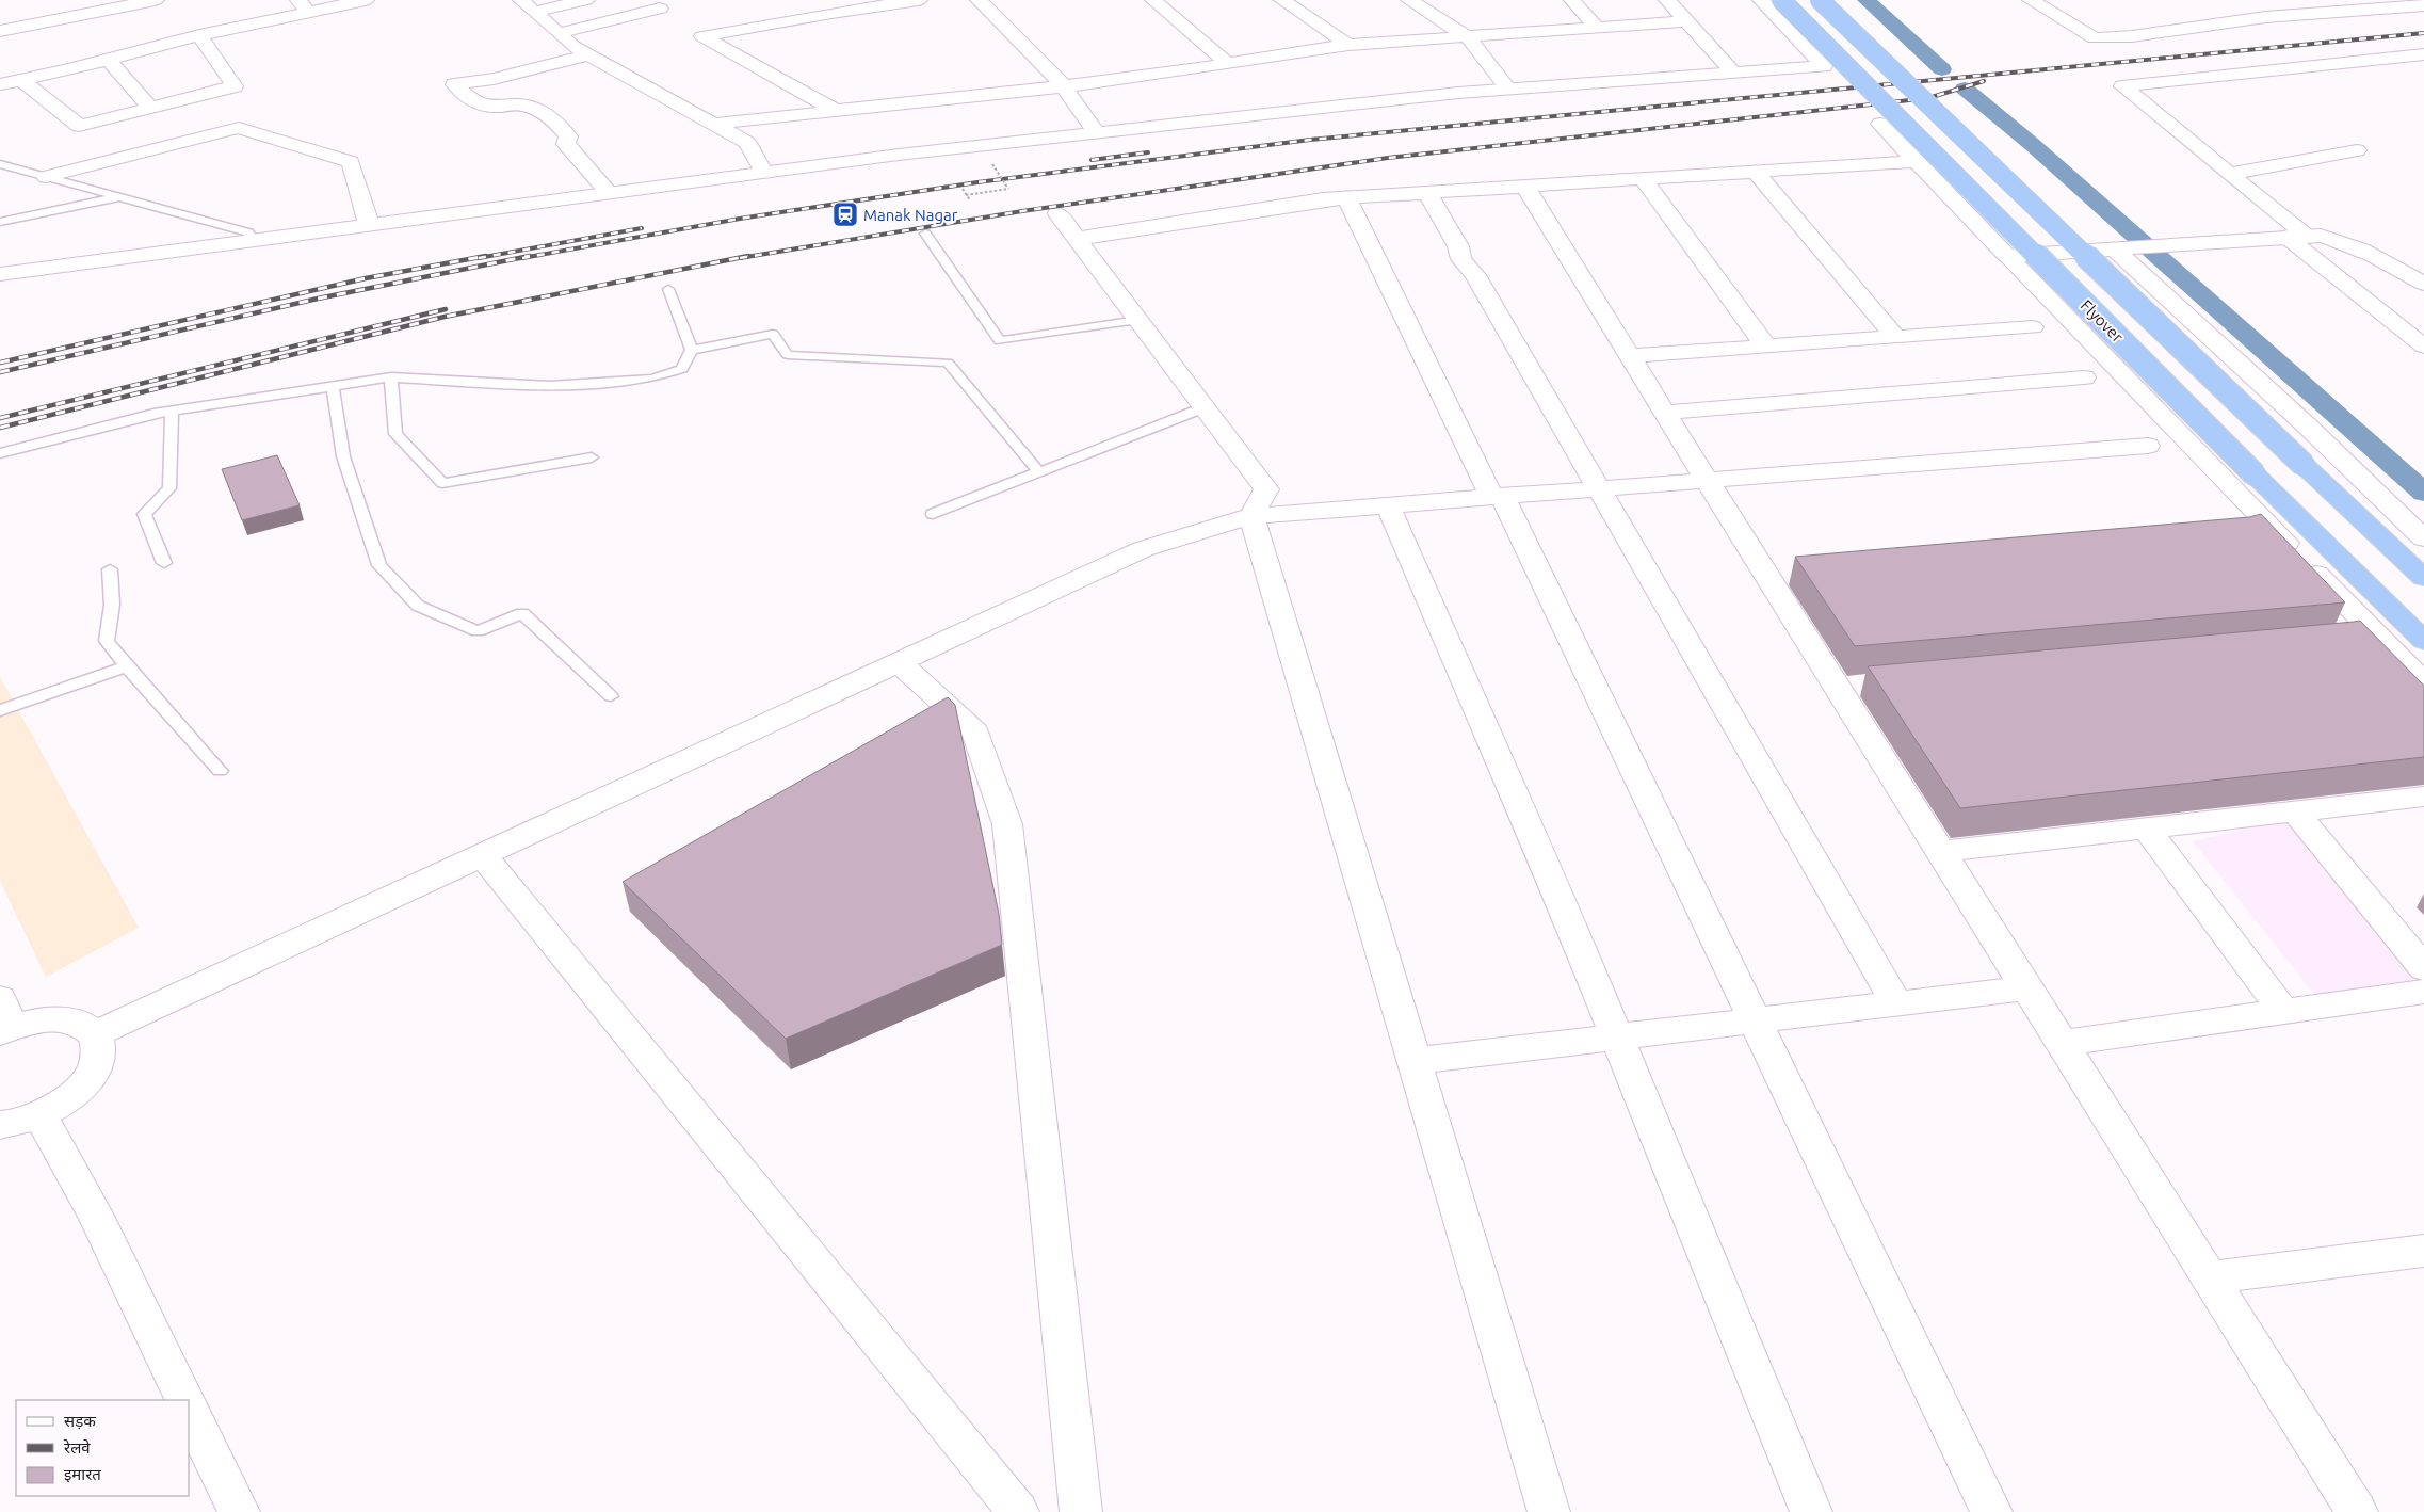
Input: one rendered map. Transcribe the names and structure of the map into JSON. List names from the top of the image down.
{
  "streets": {
    "highway": ["Flyover"]
  },
  "places": {
    "station": ["Manak Nagar"]
  },
  "legend": ["सड़क", "रेलवे", "इमारत"]
}
